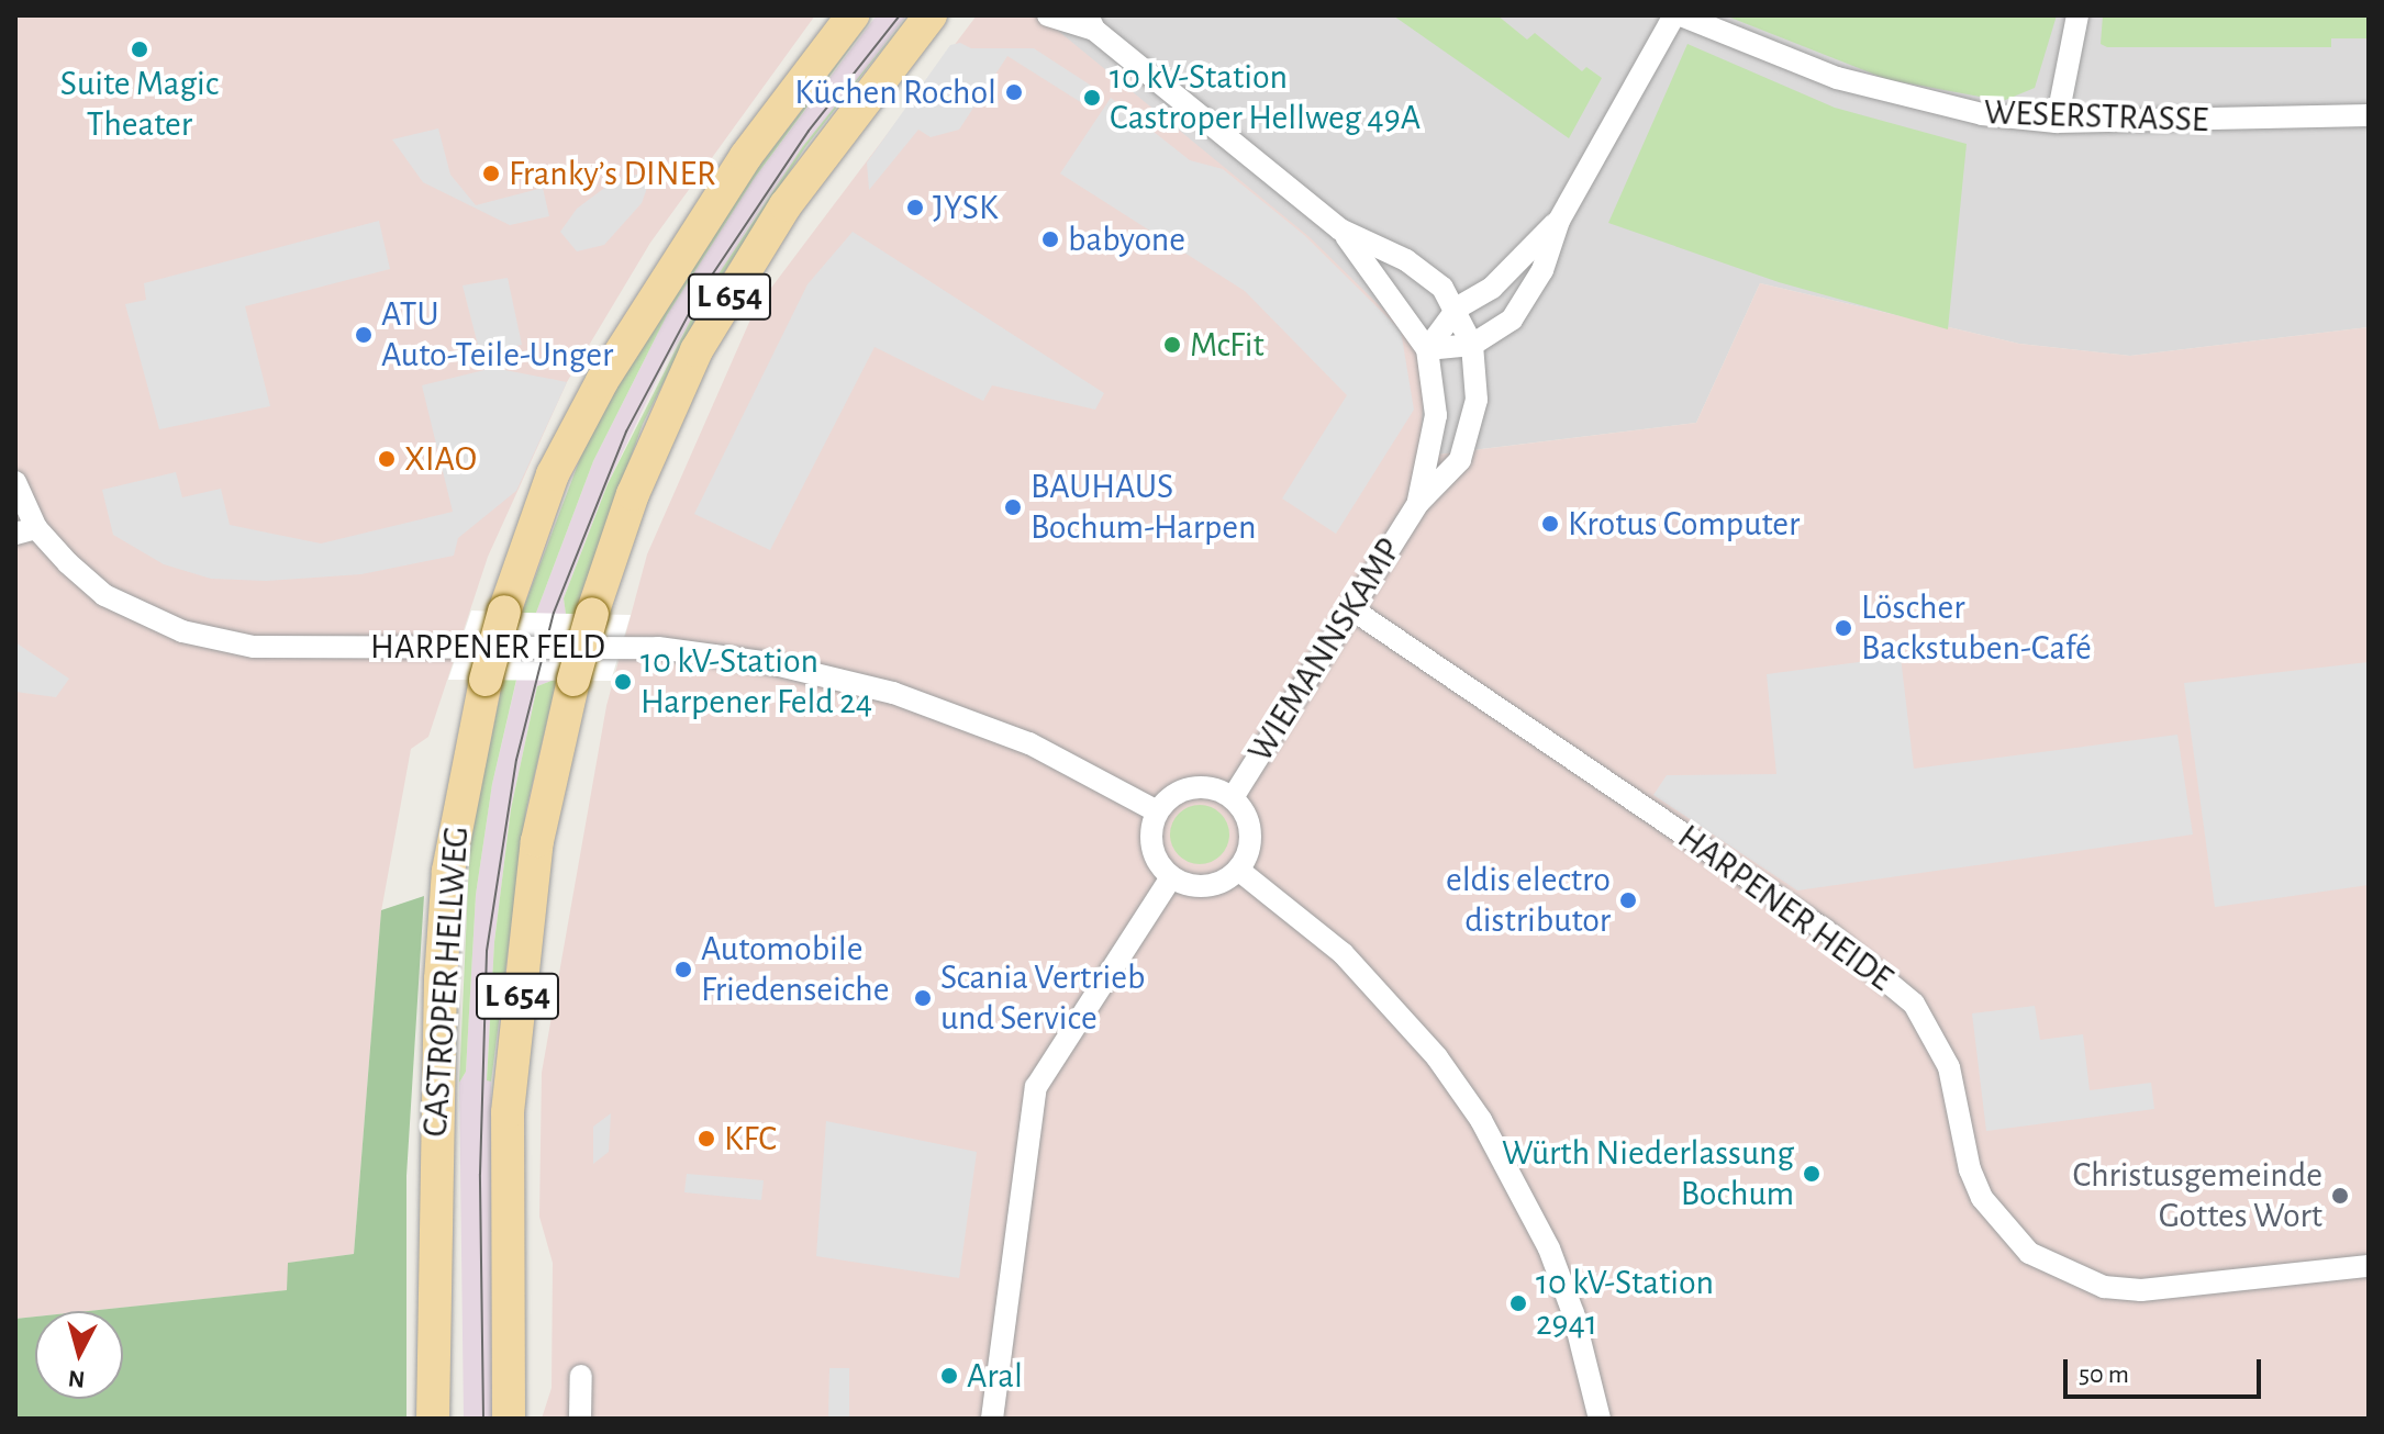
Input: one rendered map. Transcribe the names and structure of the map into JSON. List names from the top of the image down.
{
  "streets": {
    "main road": ["L 654", "CASTROPER HELLWEG"],
    "street": [
      "WESERSTRASSE",
      "HARPENER FELD",
      "WIEMANNSKAMP",
      "HARPENER HEIDE"
    ]
  },
  "crossings": [
    ["HARPENER FELD", "WIEMANNSKAMP"],
    ["WIEMANNSKAMP", "HARPENER HEIDE"]
  ],
  "places": [
    "Suite Magic Theater",
    "Küchen Rochol",
    "10 kV-Station Castroper Hellweg 49A",
    "Franky’s DINER",
    "JYSK",
    "babyone",
    "ATU Auto-Teile-Unger",
    "McFit",
    "XIAO",
    "BAUHAUS Bochum-Harpen",
    "Krotus Computer",
    "Löscher Backstuben-Café",
    "10 kV-Station Harpener Feld 24",
    "eldis electro distributor",
    "Automobile Friedenseiche",
    "Scania Vertrieb und Service",
    "KFC",
    "Würth Niederlassung Bochum",
    "Christusgemeinde Gottes Wort",
    "10 kV-Station 2941",
    "Aral"
  ],
  "scale_bar": "50 m",
  "north": "bottom"
}
